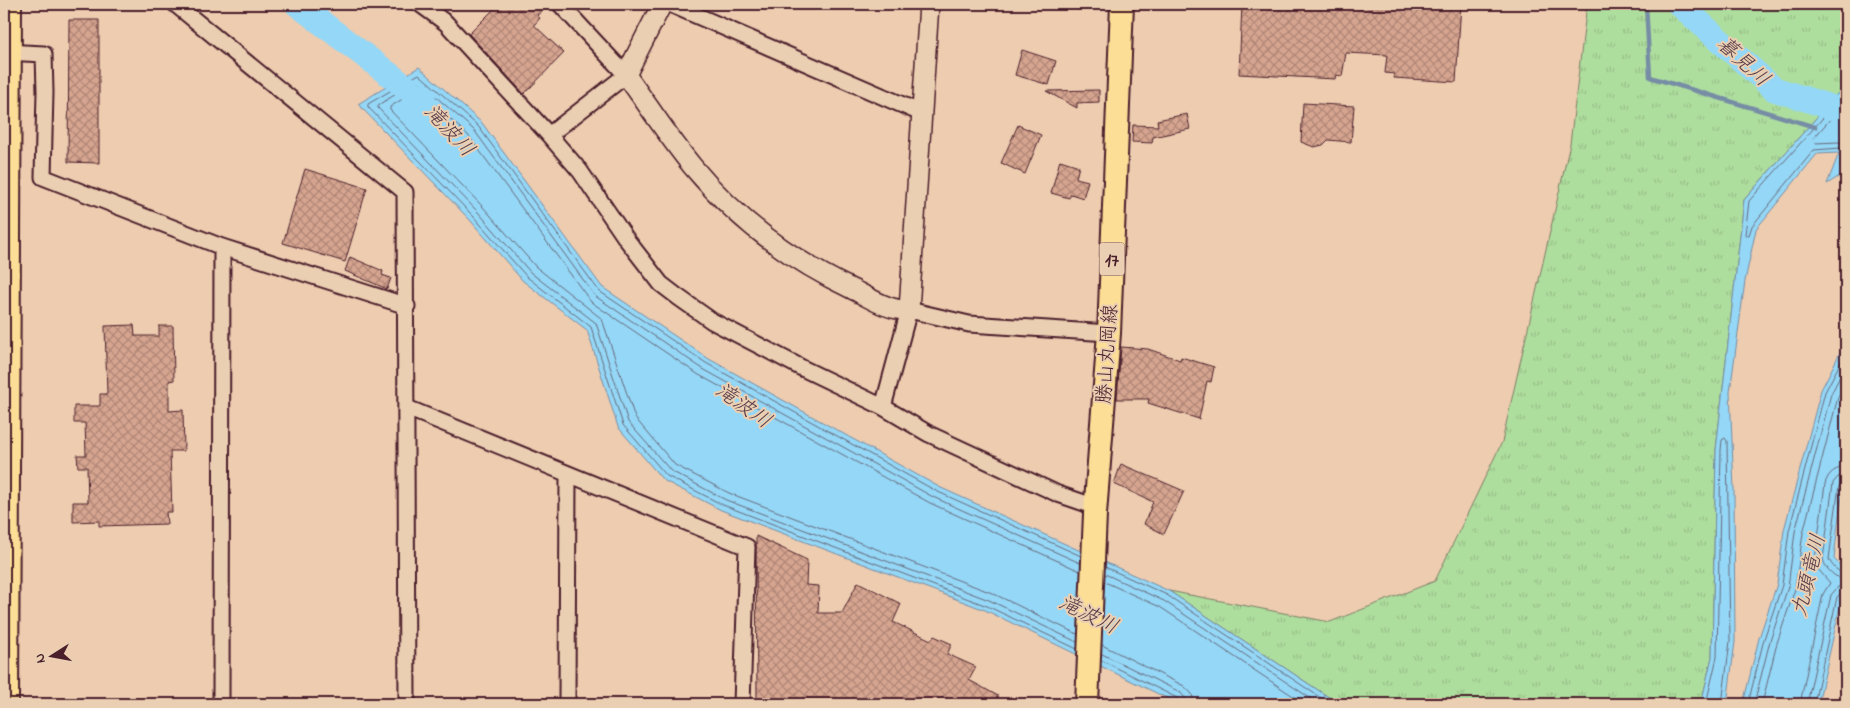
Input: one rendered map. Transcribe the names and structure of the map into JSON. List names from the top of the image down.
{
  "streets": {
    "main road": ["17", "勝山丸岡線"]
  },
  "water": ["暮見川", "滝波川", "九頭竜川"],
  "north": "left"
}
